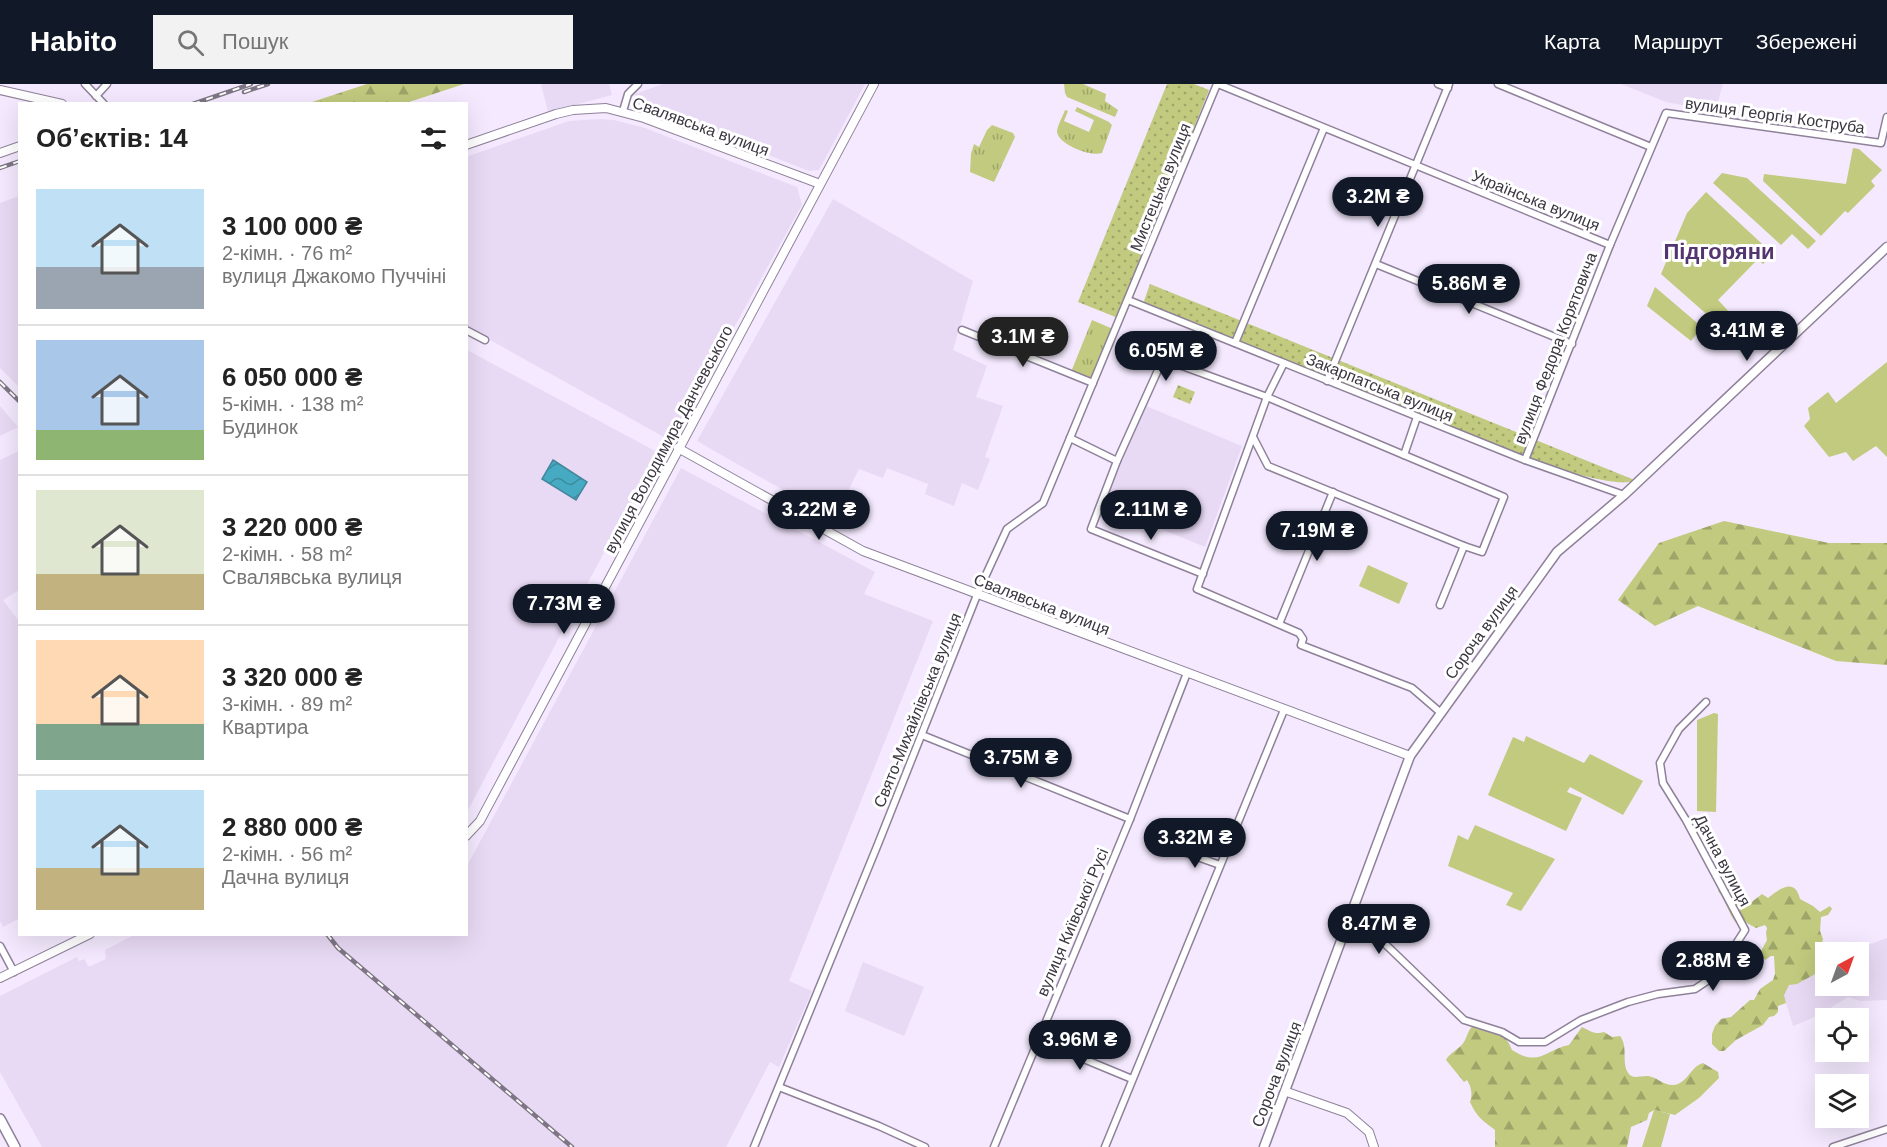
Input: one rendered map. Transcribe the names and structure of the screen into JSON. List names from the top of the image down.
{
  "streets": {
    "main road": ["Сороча вулиця"],
    "street": [
      "вулиця Георгія Коструба",
      "Свалявська вулиця",
      "Мистецька вулиця",
      "Українська вулиця",
      "вулиця Федора Корятовича",
      "Закарпатська вулиця",
      "вулиця Володимира Данчевського",
      "Свято-Михайлівська вулиця",
      "Дачна вулиця",
      "вулиця Київської Русі"
    ]
  },
  "crossings": [
    ["вулиця Георгія Коструба", "вулиця Федора Корятовича"],
    ["Свалявська вулиця", "вулиця Володимира Данчевського"],
    ["Свалявська вулиця", "Сороча вулиця"],
    ["Свалявська вулиця", "Свято-Михайлівська вулиця"],
    ["Свалявська вулиця", "вулиця Київської Русі"],
    ["Мистецька вулиця", "Українська вулиця"],
    ["Мистецька вулиця", "Закарпатська вулиця"],
    ["Мистецька вулиця", "Свято-Михайлівська вулиця"],
    ["Українська вулиця", "вулиця Федора Корятовича"],
    ["вулиця Федора Корятовича", "Закарпатська вулиця"],
    ["Закарпатська вулиця", "Сороча вулиця"],
    ["Закарпатська вулиця", "Свято-Михайлівська вулиця"],
    ["Сороча вулиця", "Дачна вулиця"]
  ],
  "districts": ["Підгоряни"],
  "north": "top right",
  "page": {
    "header": "Habito",
    "search": "Пошук",
    "nav": ["Карта", "Маршрут", "Збережені"],
    "heading": "Об’єктів: 14",
    "list": [
      {
        "name": "3 100 000 ₴",
        "note": "2-кімн. · 76 m² · вулиця Джакомо Пуччіні"
      },
      {
        "name": "6 050 000 ₴",
        "note": "5-кімн. · 138 m² · Будинок"
      },
      {
        "name": "3 220 000 ₴",
        "note": "2-кімн. · 58 m² · Свалявська вулиця"
      },
      {
        "name": "3 320 000 ₴",
        "note": "3-кімн. · 89 m² · Квартира"
      },
      {
        "name": "2 880 000 ₴",
        "note": "2-кімн. · 56 m² · Дачна вулиця"
      }
    ],
    "price": [
      "3.2M ₴",
      "5.86M ₴",
      "3.41M ₴",
      "3.1M ₴",
      "6.05M ₴",
      "3.22M ₴",
      "2.11M ₴",
      "7.19M ₴",
      "7.73M ₴",
      "3.75M ₴",
      "3.32M ₴",
      "8.47M ₴",
      "2.88M ₴",
      "3.96M ₴"
    ]
  }
}
